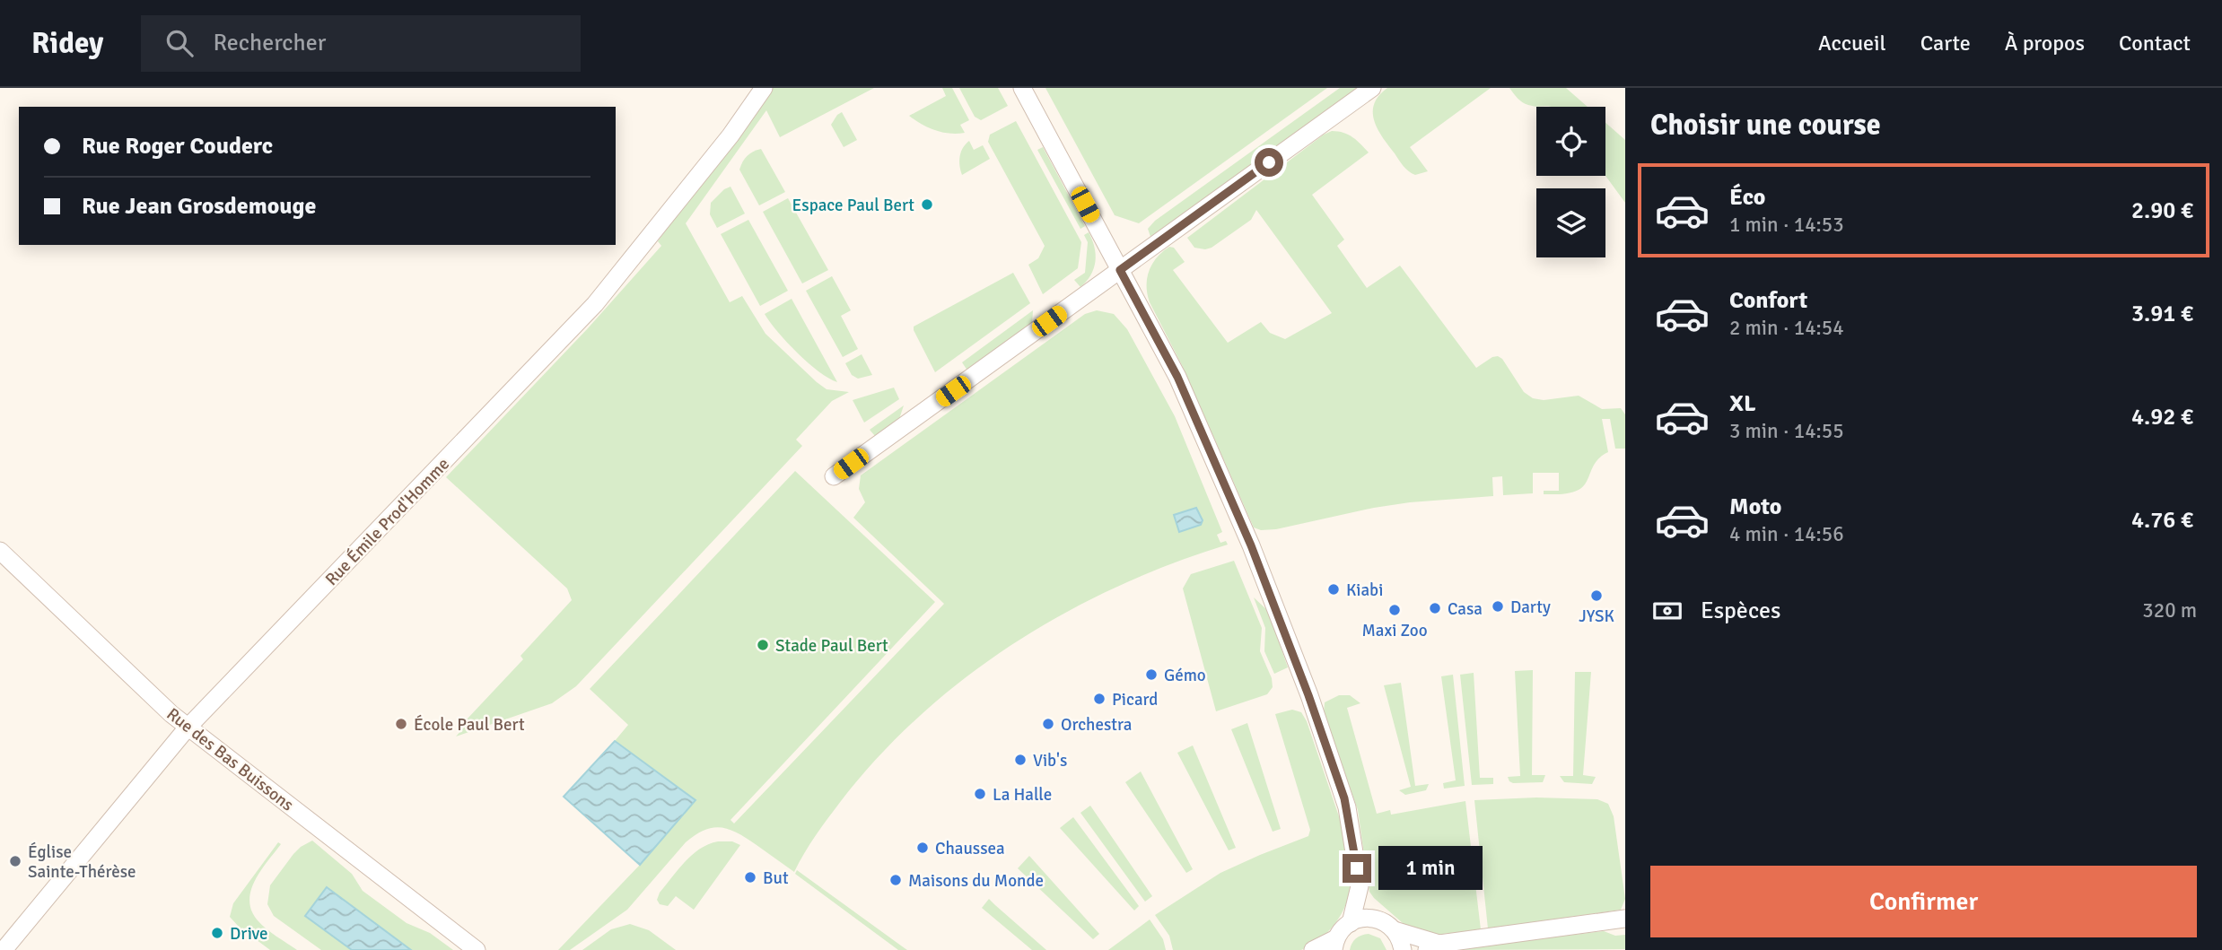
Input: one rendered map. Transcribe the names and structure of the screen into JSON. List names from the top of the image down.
{
  "streets": {
    "street": ["Rue Émile Prod'Homme", "Rue des Bas Buissons"]
  },
  "crossings": [
    ["Rue Émile Prod'Homme", "Rue des Bas Buissons"]
  ],
  "places": [
    "Espace Paul Bert",
    "Kiabi",
    "JYSK",
    "Darty",
    "Casa",
    "Maxi Zoo",
    "Stade Paul Bert",
    "Gémo",
    "Picard",
    "École Paul Bert",
    "Orchestra",
    "Vib's",
    "La Halle",
    "Chaussea",
    "Église Sainte-Thérèse",
    "But",
    "Maisons du Monde",
    "Drive"
  ],
  "page": {
    "header": "Ridey",
    "search": "Rechercher",
    "nav": [
      "Accueil",
      "Carte",
      "À propos",
      "Contact"
    ],
    "heading": "Choisir une course",
    "banner": ["Rue Roger Couderc", "Rue Jean Grosdemouge"],
    "list": [
      {
        "name": "Éco",
        "note": "1 min · 14:53",
        "value": "2.90 €"
      },
      {
        "name": "Confort",
        "note": "2 min · 14:54",
        "value": "3.91 €"
      },
      {
        "name": "XL",
        "note": "3 min · 14:55",
        "value": "4.92 €"
      },
      {
        "name": "Moto",
        "note": "4 min · 14:56",
        "value": "4.76 €"
      }
    ],
    "pay": ["Espèces", "320 m"],
    "bubble": "1 min",
    "buttons": "Confirmer"
  }
}
